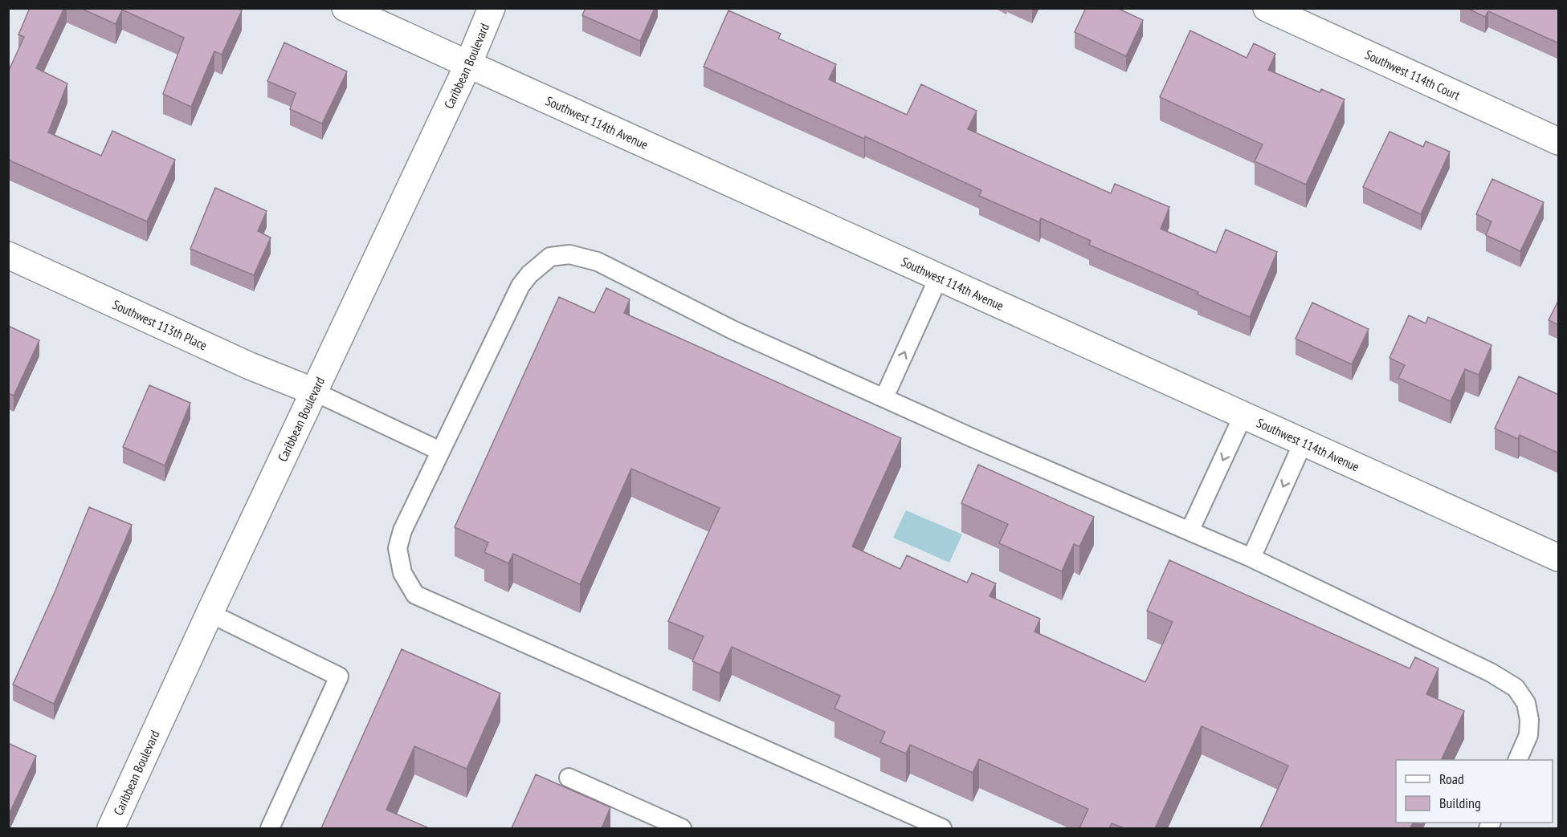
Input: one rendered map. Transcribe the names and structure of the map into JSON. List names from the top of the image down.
{
  "streets": {
    "street": [
      "Caribbean Boulevard",
      "Southwest 114th Court",
      "Southwest 114th Avenue",
      "Southwest 113th Place"
    ]
  },
  "crossings": [
    ["Caribbean Boulevard", "Southwest 114th Avenue"],
    ["Caribbean Boulevard", "Southwest 113th Place"]
  ],
  "legend": ["Road", "Building"]
}
